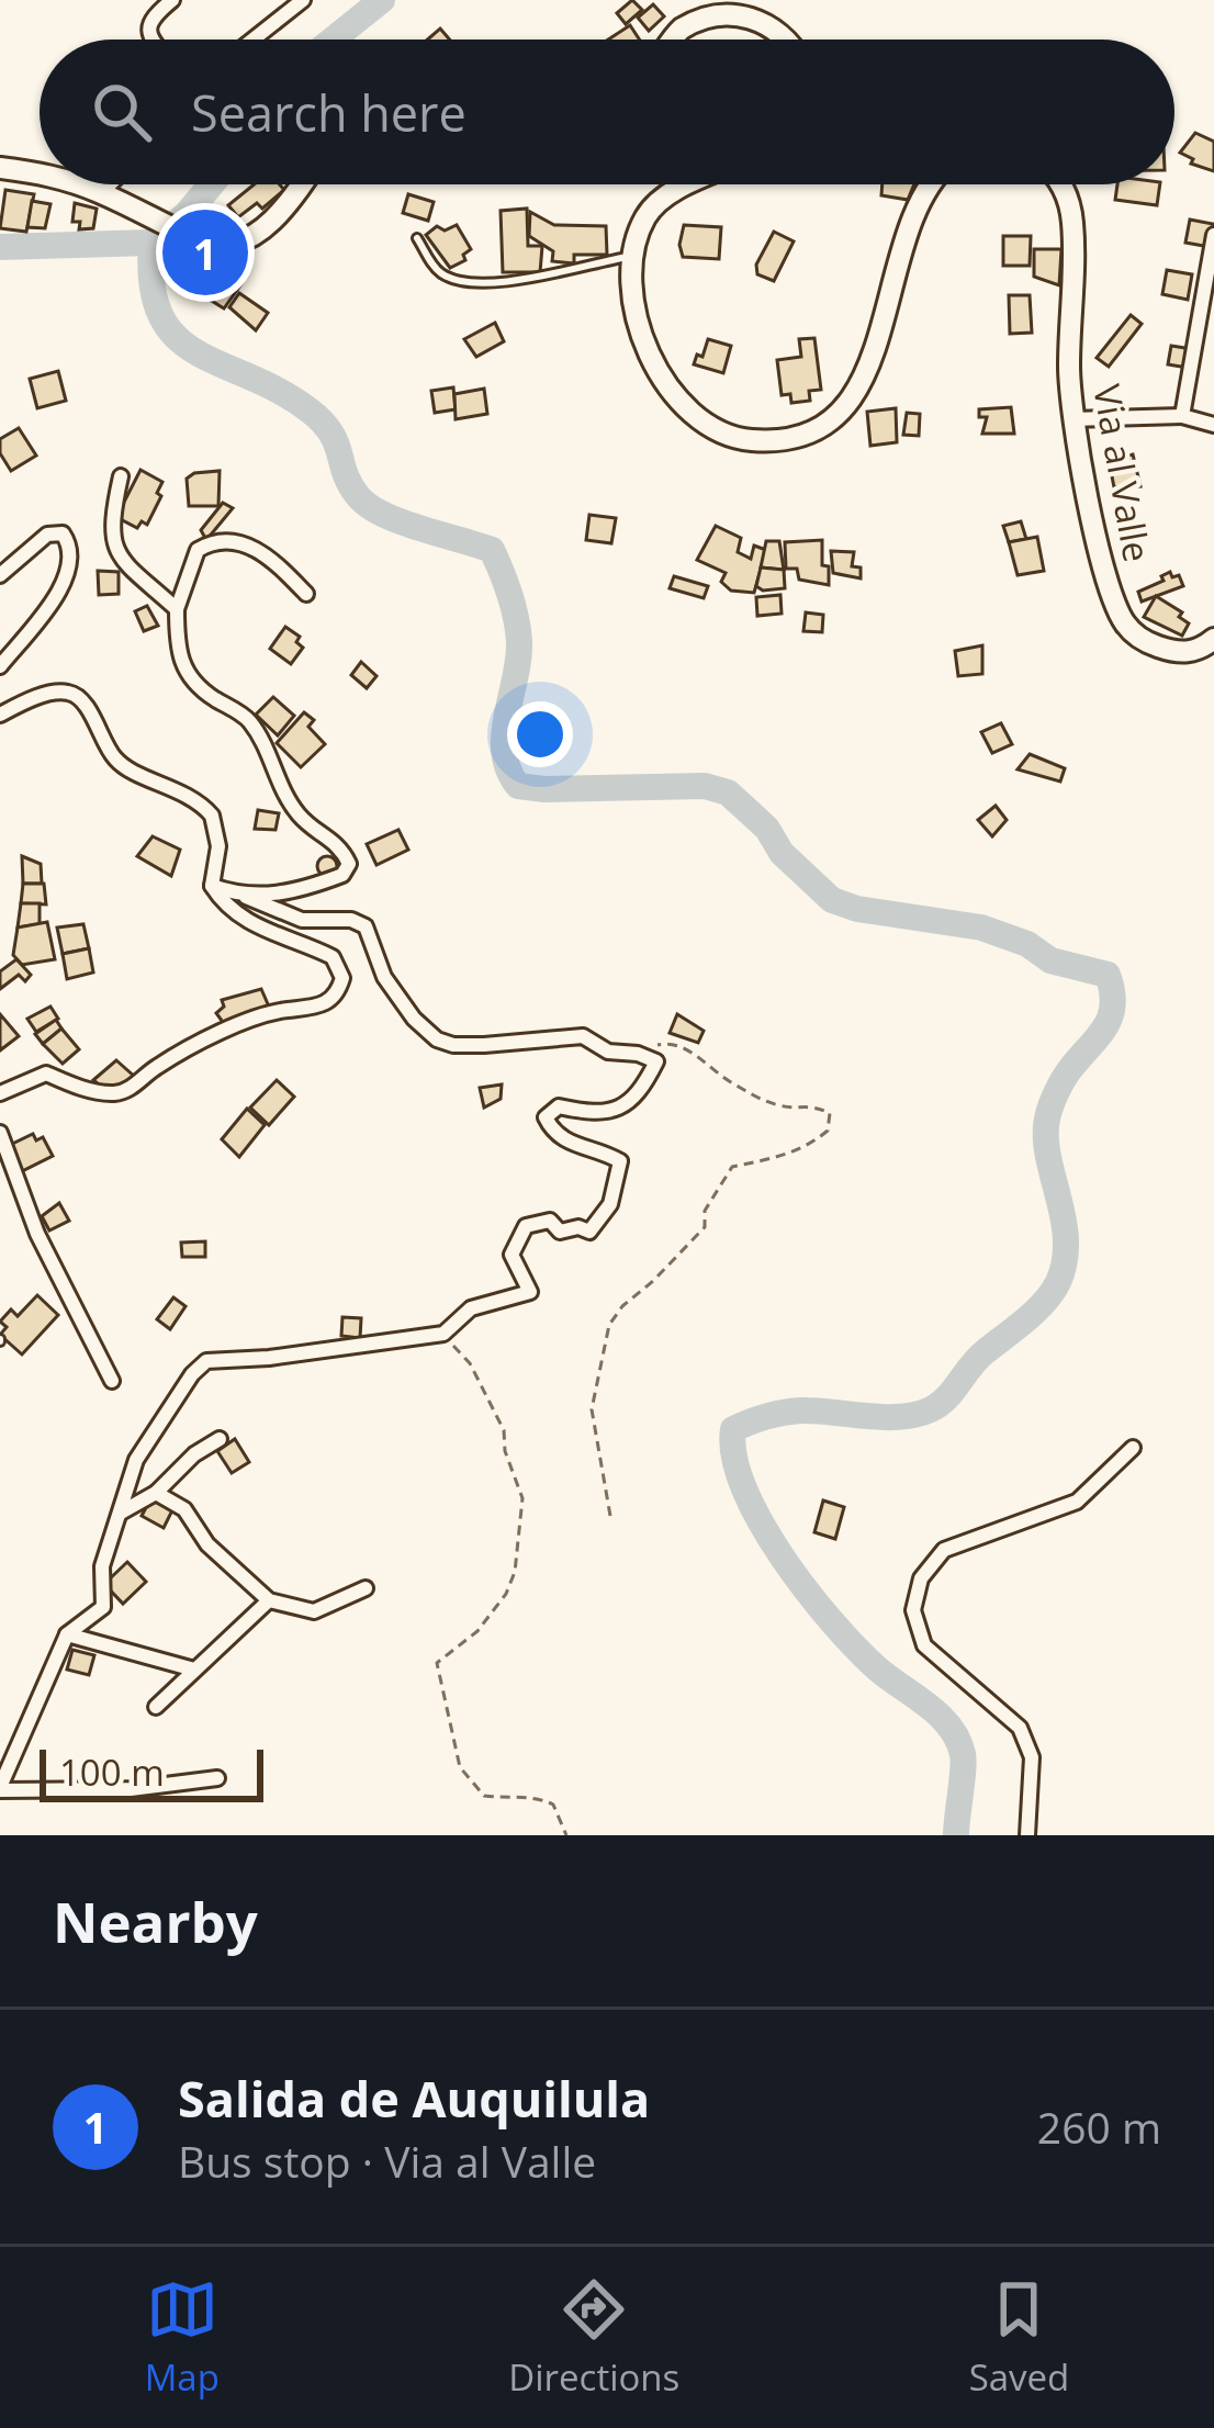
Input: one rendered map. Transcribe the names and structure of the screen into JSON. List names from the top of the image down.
{
  "streets": {
    "main road": ["Via al Valle"]
  },
  "scale_bar": "100 m",
  "page": {
    "search": "Search here",
    "pins": "1",
    "scale": "100 m",
    "heading": "Nearby",
    "list": [
      {
        "mark": "1",
        "name": "Salida de Auquilula",
        "note": "Bus stop · Via al Valle",
        "value": "260 m"
      }
    ],
    "nav": ["Map", "Directions", "Saved"]
  }
}
